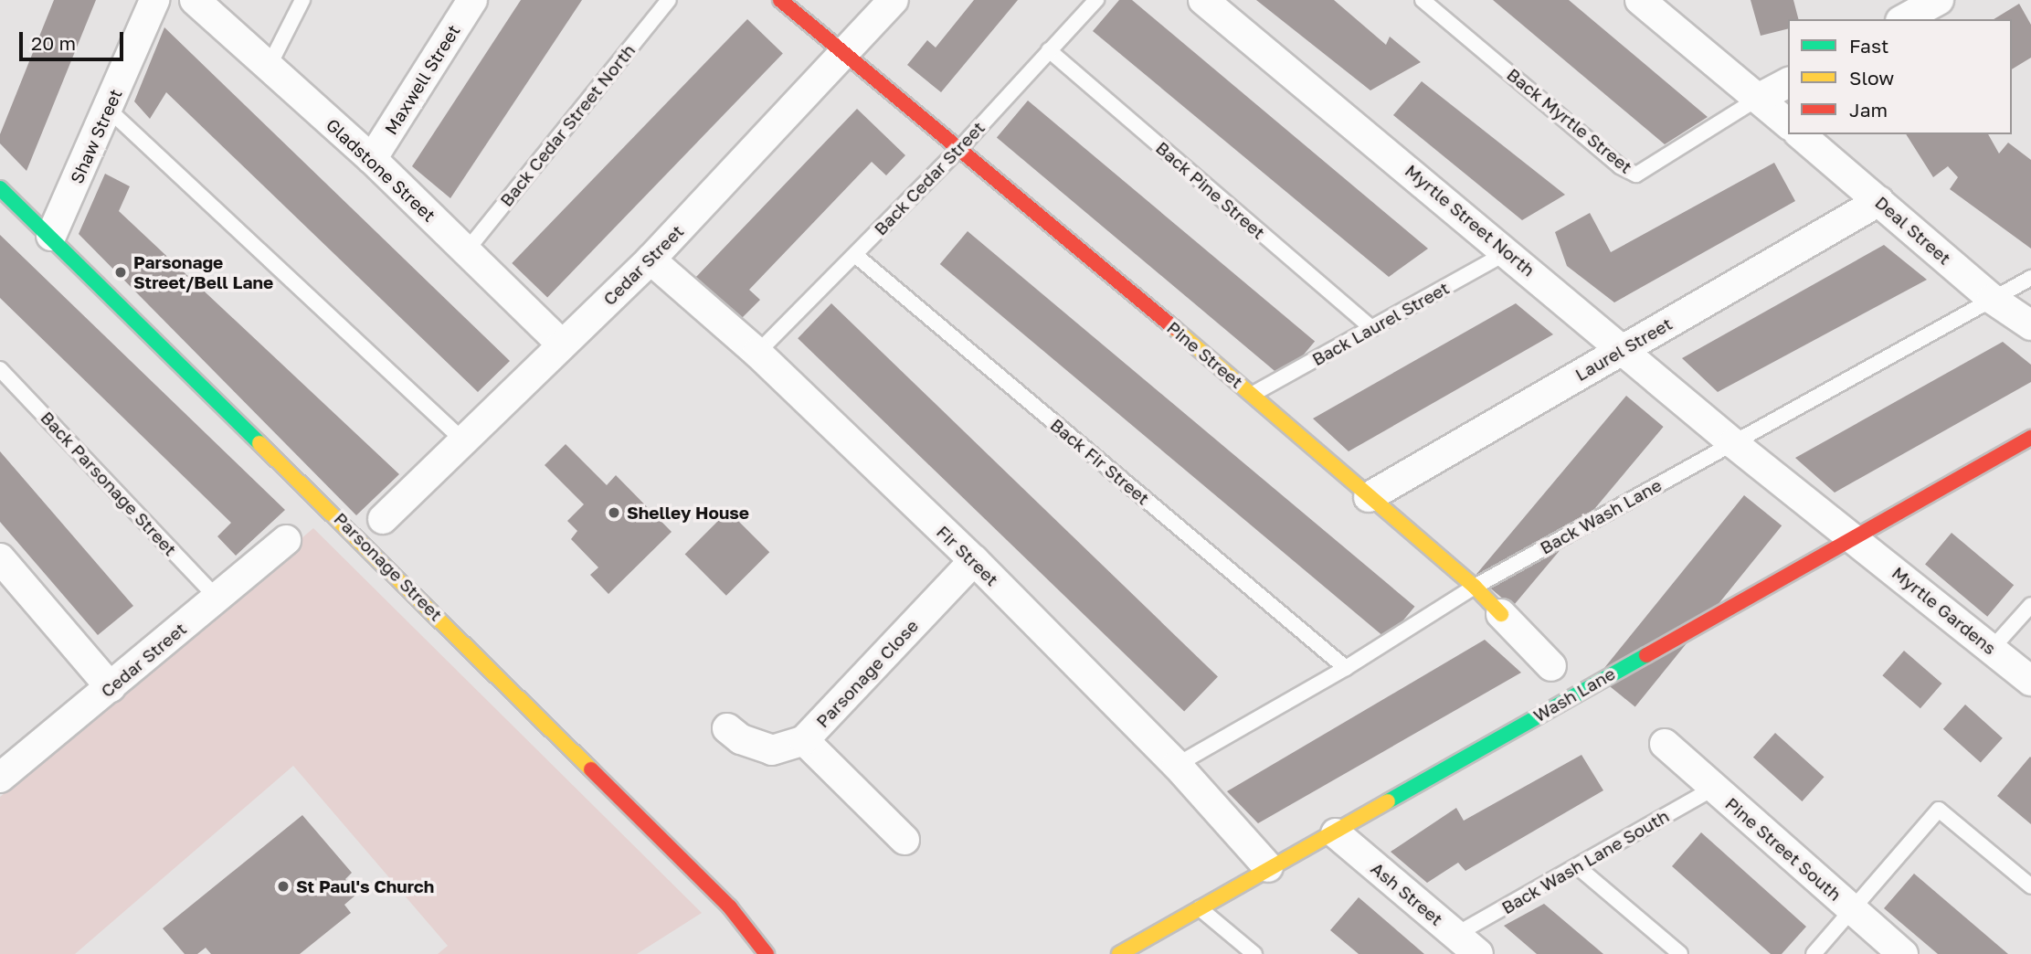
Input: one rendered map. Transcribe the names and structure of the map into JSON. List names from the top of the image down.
{
  "streets": {
    "main road": ["Pine Street", "Parsonage Street", "Wash Lane"],
    "street": [
      "Maxwell Street",
      "Shaw Street",
      "Gladstone Street",
      "Myrtle Street North",
      "Deal Street",
      "Cedar Street",
      "Laurel Street",
      "Fir Street",
      "Myrtle Gardens",
      "Parsonage Close",
      "Pine Street South",
      "Ash Street"
    ],
    "lane": [
      "Back Myrtle Street",
      "Back Cedar Street North",
      "Back Cedar Street",
      "Back Pine Street",
      "Back Laurel Street",
      "Back Fir Street",
      "Back Parsonage Street",
      "Back Wash Lane",
      "Back Wash Lane South"
    ]
  },
  "crossings": [
    ["Maxwell Street", "Gladstone Street"],
    ["Back Cedar Street North", "Gladstone Street"],
    ["Shaw Street", "Parsonage Street"],
    ["Gladstone Street", "Cedar Street"],
    ["Back Cedar Street", "Back Pine Street"],
    ["Back Cedar Street", "Pine Street"],
    ["Back Cedar Street", "Back Fir Street"],
    ["Back Cedar Street", "Fir Street"],
    ["Back Pine Street", "Back Laurel Street"],
    ["Myrtle Street North", "Back Laurel Street"],
    ["Myrtle Street North", "Laurel Street"],
    ["Myrtle Street North", "Back Wash Lane"],
    ["Myrtle Street North", "Myrtle Gardens"],
    ["Deal Street", "Laurel Street"],
    ["Deal Street", "Back Wash Lane"],
    ["Cedar Street", "Pine Street"],
    ["Cedar Street", "Back Parsonage Street"],
    ["Cedar Street", "Fir Street"],
    ["Back Laurel Street", "Pine Street"],
    ["Laurel Street", "Pine Street"],
    ["Pine Street", "Back Wash Lane"],
    ["Back Fir Street", "Back Wash Lane"],
    ["Back Wash Lane", "Fir Street"],
    ["Back Wash Lane", "Myrtle Gardens"],
    ["Fir Street", "Parsonage Close"],
    ["Fir Street", "Wash Lane"],
    ["Myrtle Gardens", "Wash Lane"],
    ["Wash Lane", "Ash Street"],
    ["Pine Street South", "Back Wash Lane South"],
    ["Back Wash Lane South", "Ash Street"]
  ],
  "places": ["Parsonage Street/Bell Lane", "Shelley House", "St Paul's Church"],
  "legend": ["Fast", "Slow", "Jam"],
  "scale_bar": "20 m"
}
